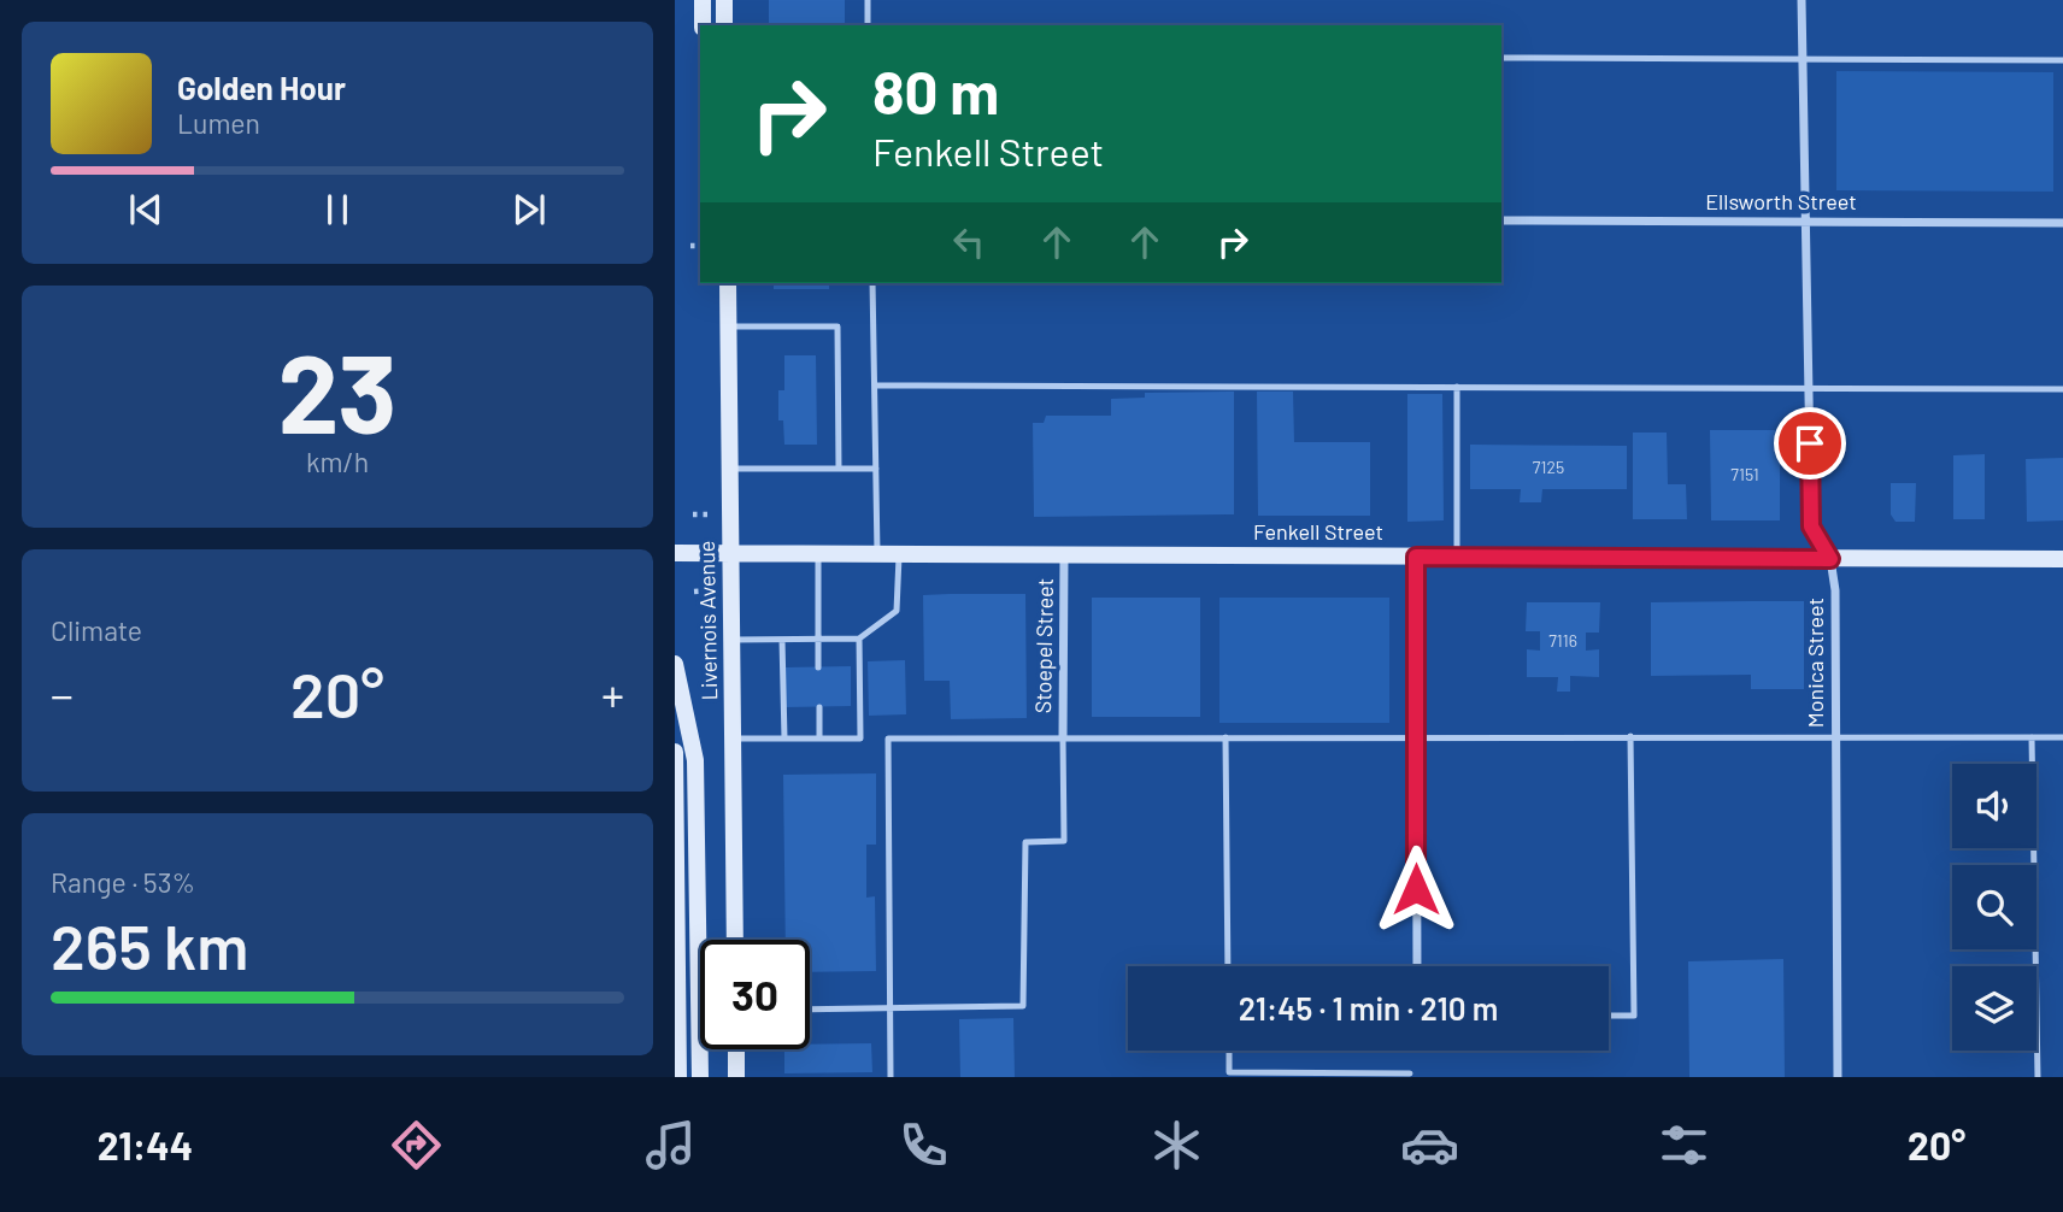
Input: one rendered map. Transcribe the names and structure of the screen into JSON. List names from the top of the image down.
{
  "streets": {
    "main road": ["Fenkell Street", "Livernois Avenue"],
    "street": ["Ellsworth Street", "Stoepel Street", "Monica Street"]
  },
  "crossings": [
    ["Ellsworth Street", "Monica Street"],
    ["Fenkell Street", "Livernois Avenue"],
    ["Fenkell Street", "Stoepel Street"],
    ["Fenkell Street", "Monica Street"]
  ],
  "house_numbers": ["7125", "7151", "7116"],
  "page": {
    "turn": ["80 m", "Fenkell Street"],
    "song": ["Golden Hour", "Lumen"],
    "tile": [
      ["23", "km/h"],
      "Climate",
      ["Range · 53%", "265 km"]
    ],
    "heat": ["−", "20°", "+"],
    "limit": "30",
    "trip": "21:45 · 1 min · 210 m",
    "tabs": ["21:44", "20°"]
  }
}
